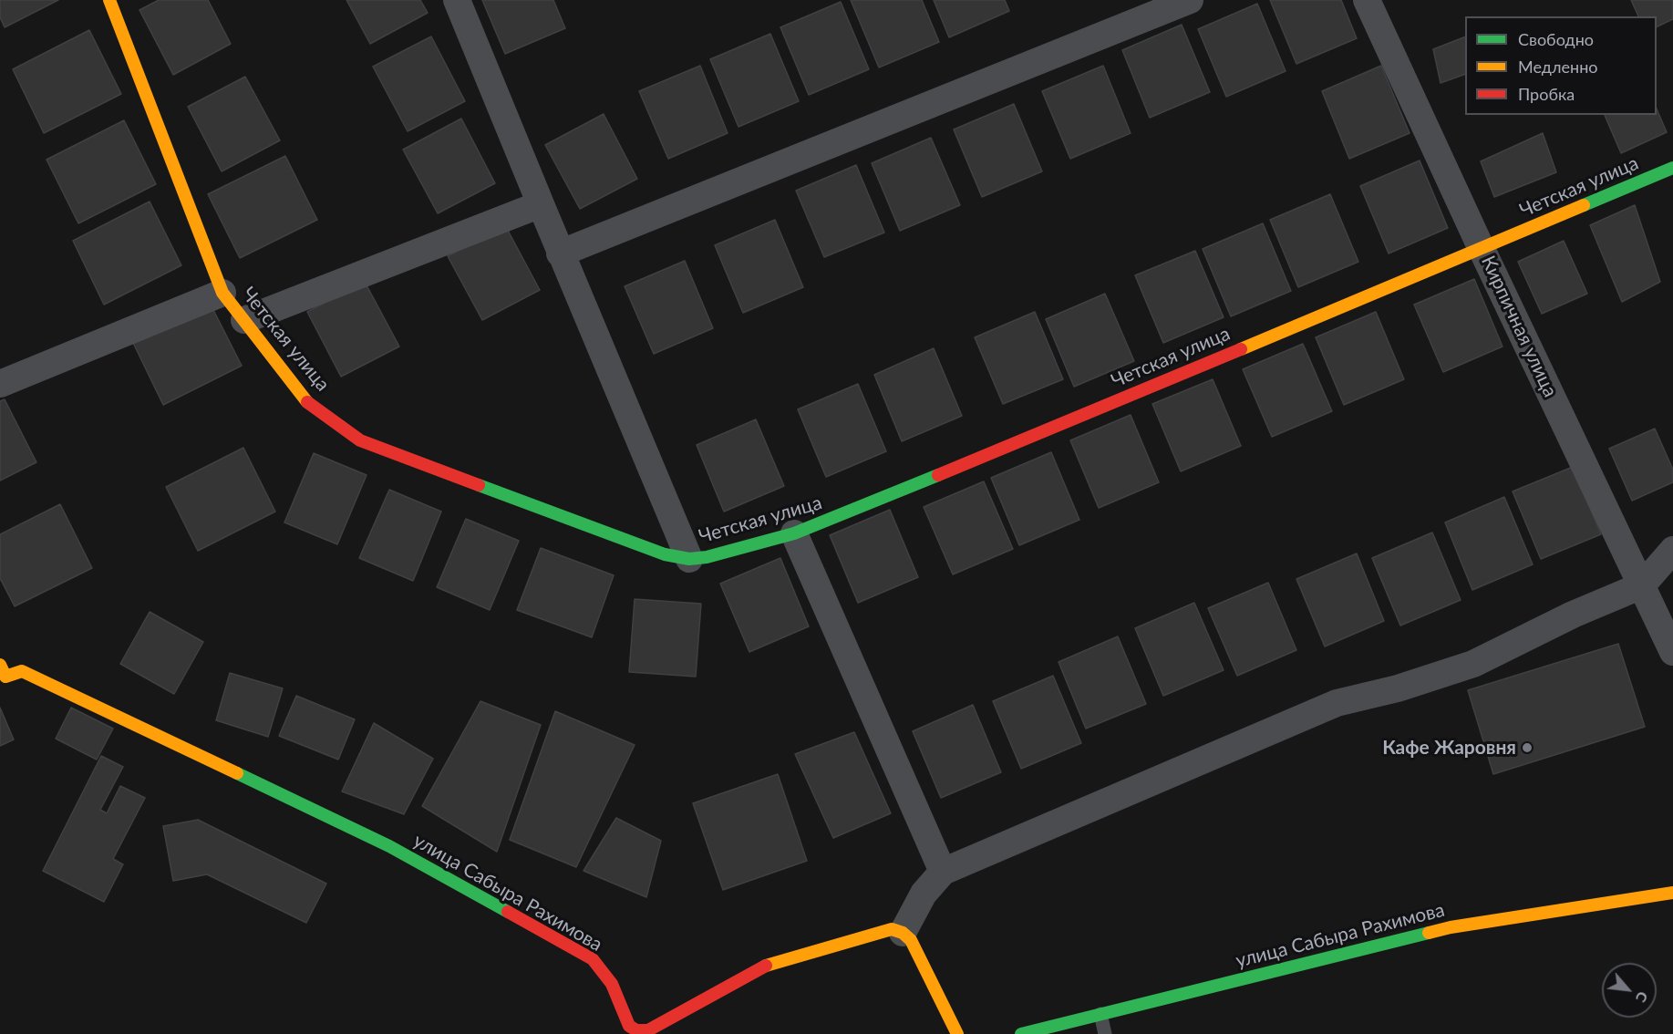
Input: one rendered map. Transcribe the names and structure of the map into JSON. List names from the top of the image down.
{
  "streets": {
    "street": ["Четская улица", "Кирпичная улица", "улица Сабыра Рахимова"]
  },
  "crossings": [
    ["Четская улица", "Кирпичная улица"]
  ],
  "places": ["Кафе Жаровня"],
  "legend": ["Свободно", "Медленно", "Пробка"],
  "north": "bottom right"
}
